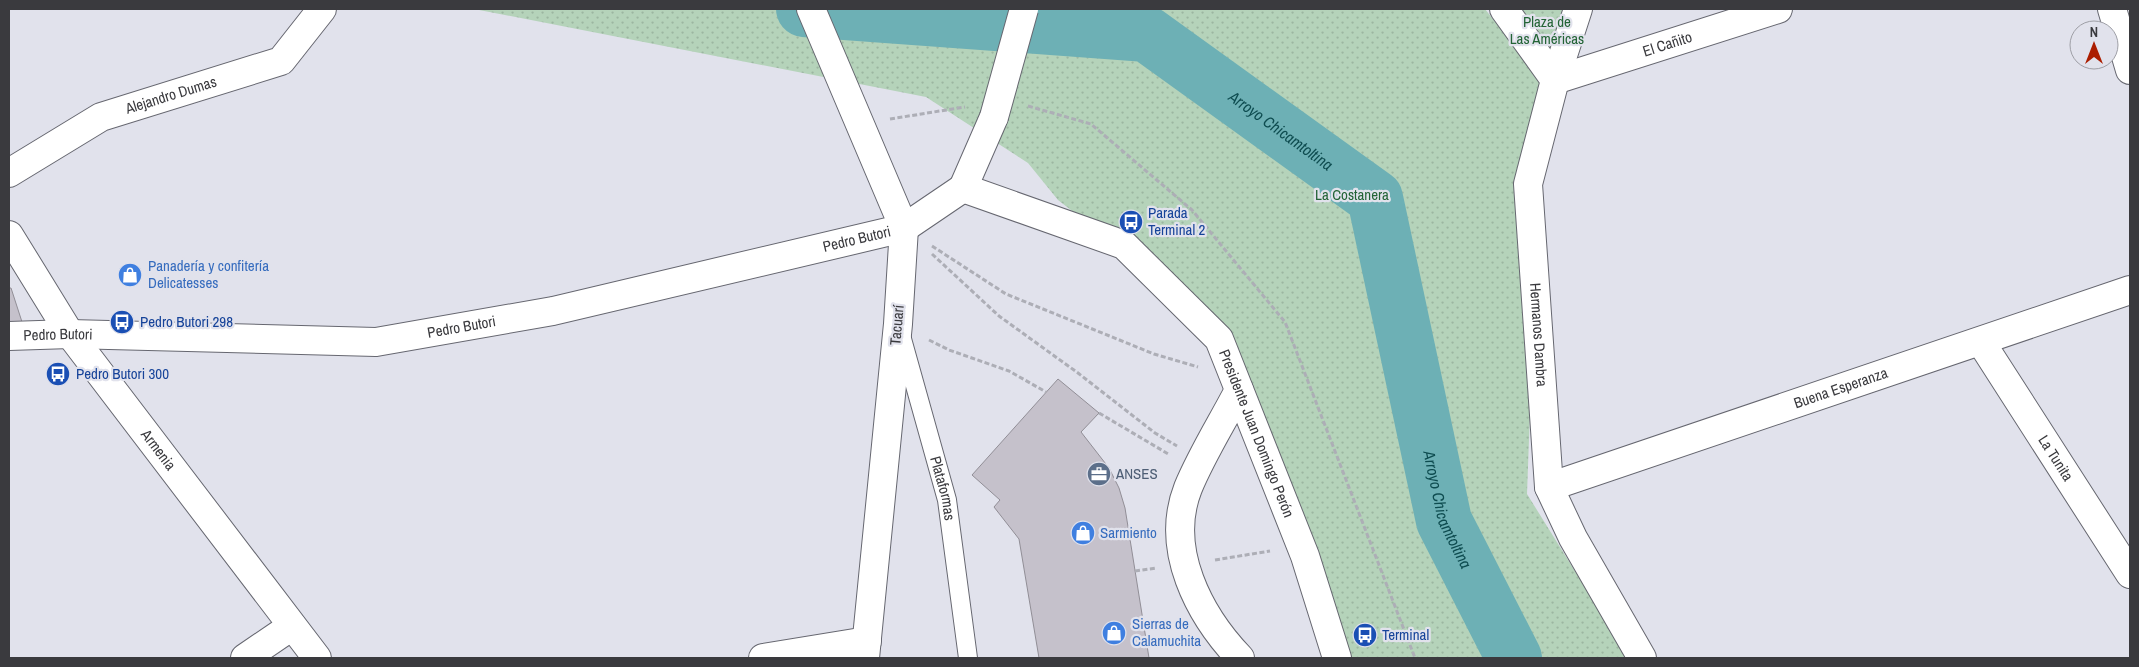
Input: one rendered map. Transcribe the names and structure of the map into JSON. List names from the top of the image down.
{
  "streets": {
    "street": [
      "El Cañito",
      "Alejandro Dumas",
      "Pedro Butori",
      "Tacuarí",
      "Hermanos Dambra",
      "Buena Esperanza",
      "Presidente Juan Domingo Perón",
      "Armenia",
      "La Tunita"
    ],
    "lane": ["Plataformas"]
  },
  "crossings": [
    ["El Cañito", "Hermanos Dambra"],
    ["Pedro Butori", "Tacuarí"],
    ["Pedro Butori", "Armenia"],
    ["Tacuarí", "Plataformas"],
    ["Hermanos Dambra", "Buena Esperanza"],
    ["Buena Esperanza", "La Tunita"]
  ],
  "water": ["Arroyo Chicamtoltina"],
  "parks": ["Plaza de Las Américas", "La Costanera"],
  "places": {
    "bus stop": [
      "Parada Terminal 2",
      "Pedro Butori 298",
      "Pedro Butori 300",
      "Terminal"
    ],
    "shop": ["Panadería y confitería Delicatesses", "Sarmiento", "Sierras de Calamuchita"],
    "office": ["ANSES"]
  },
  "north": "top"
}
